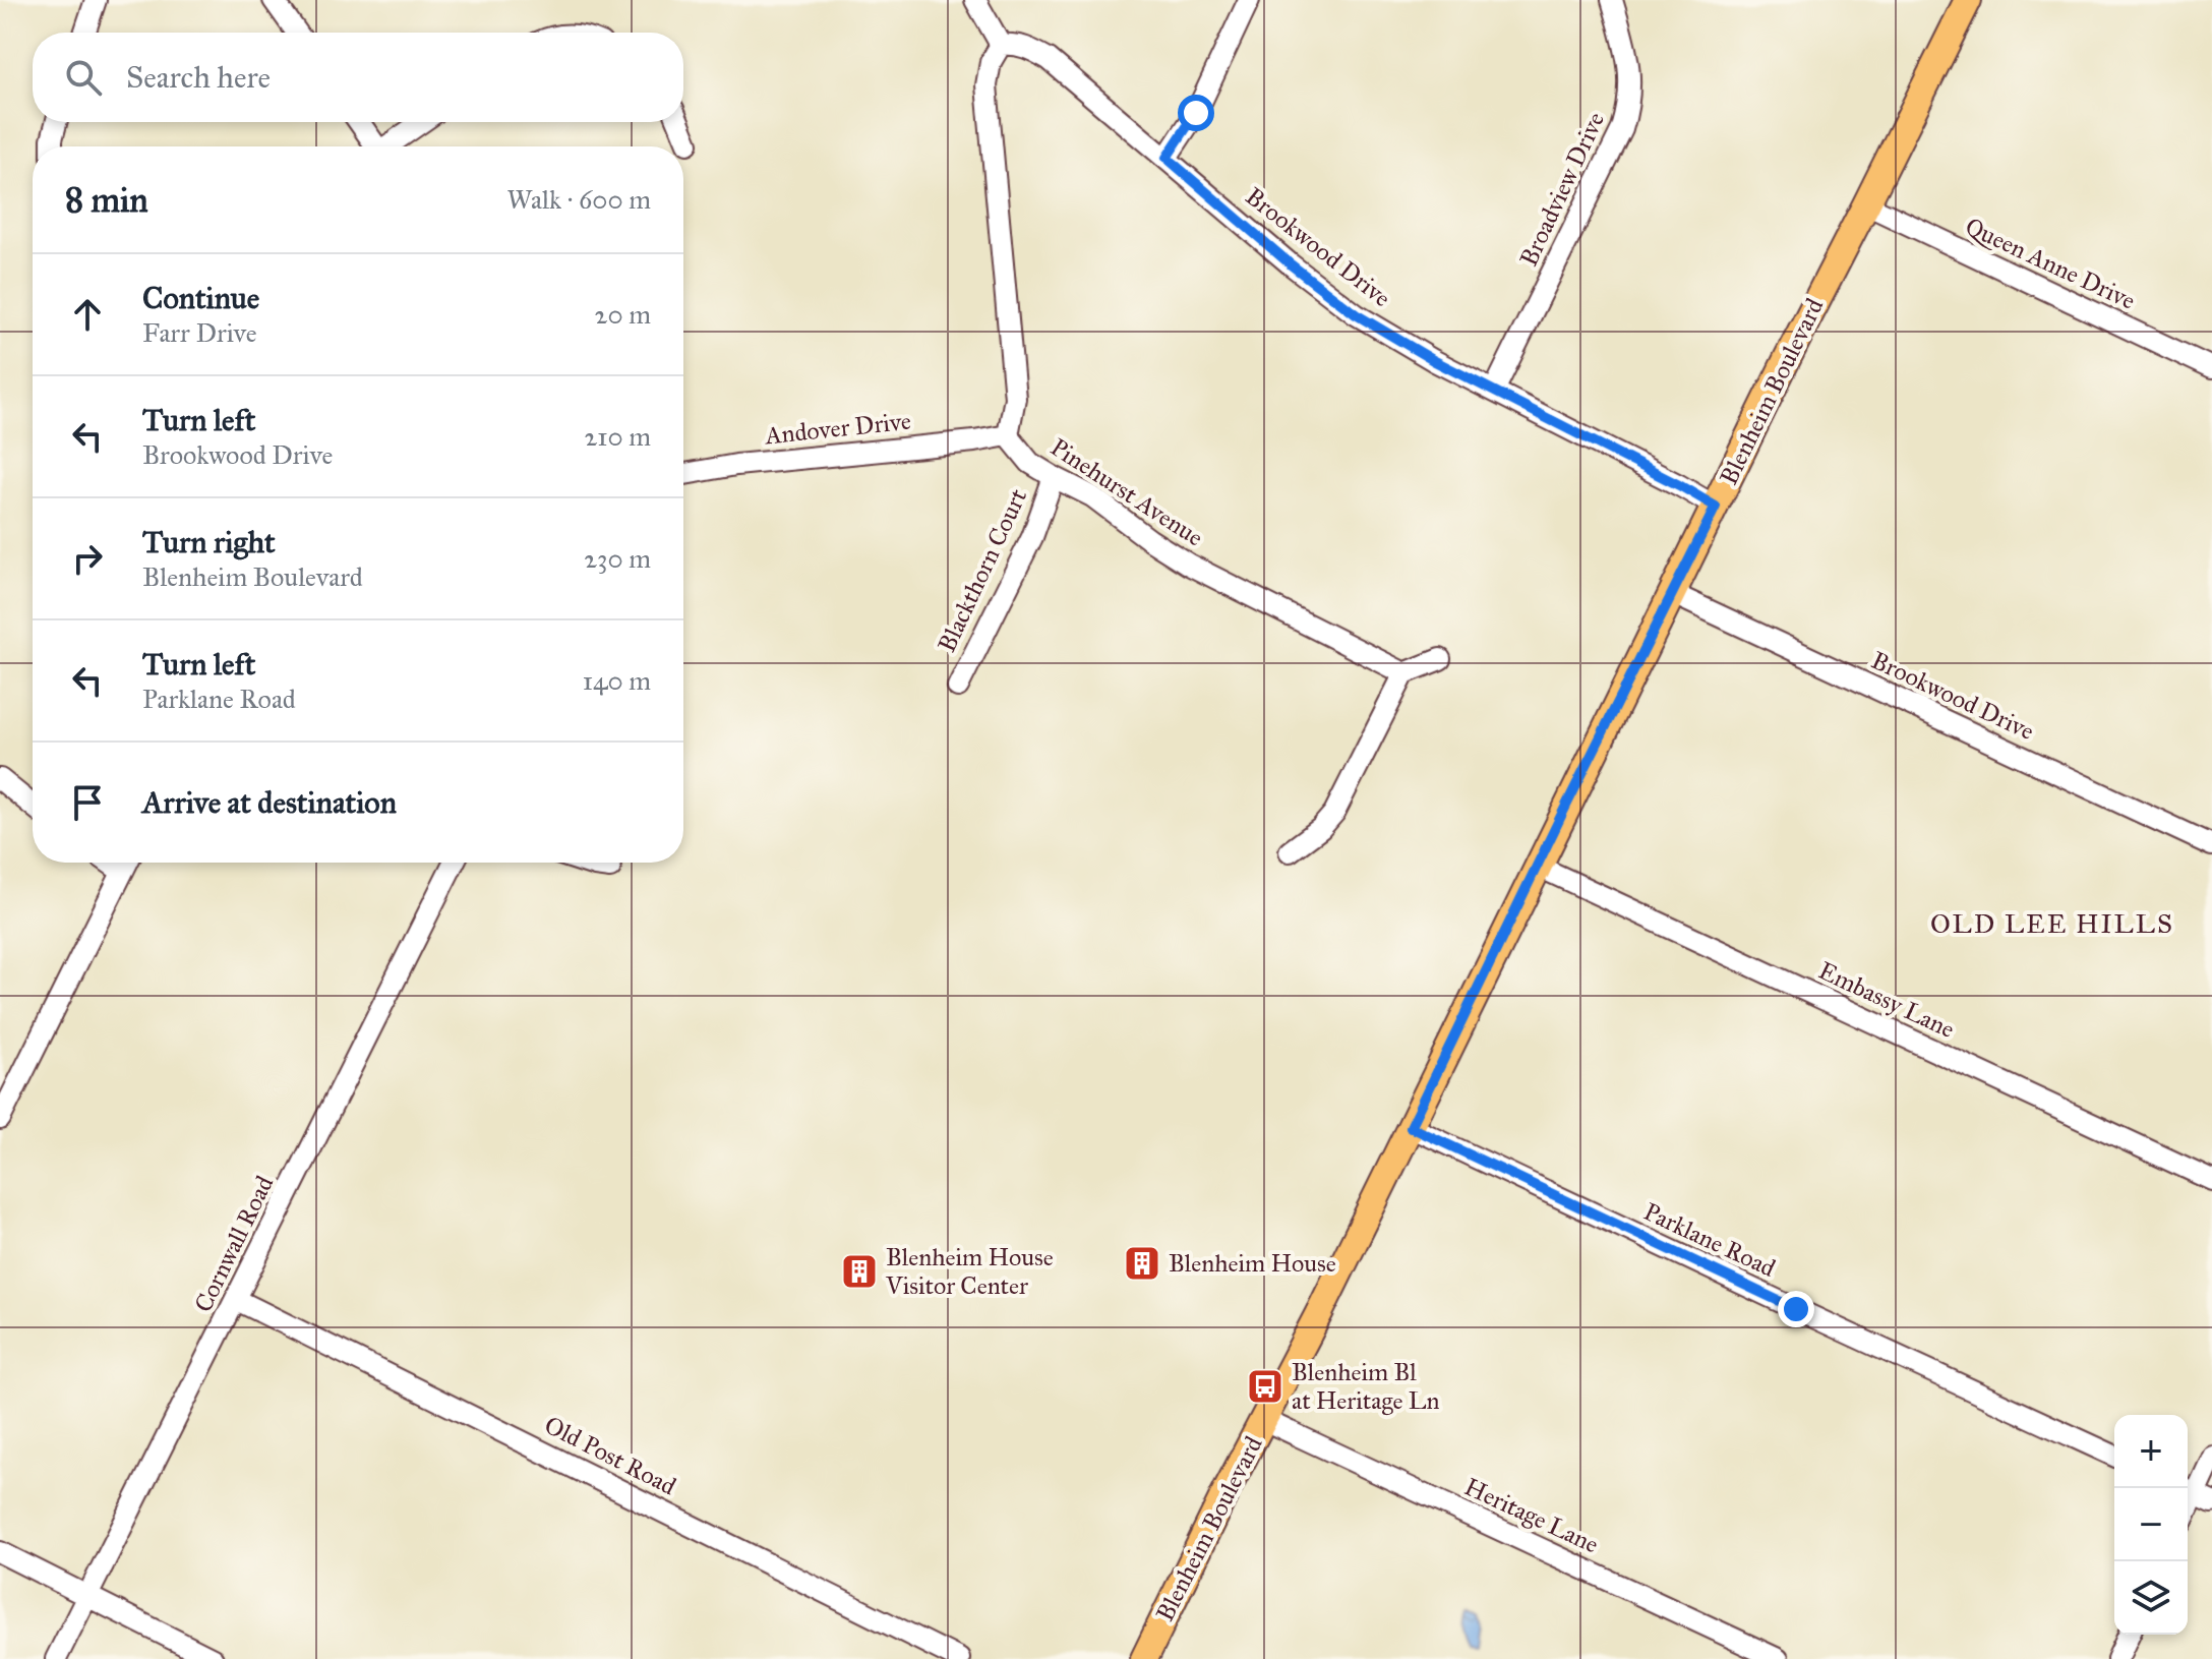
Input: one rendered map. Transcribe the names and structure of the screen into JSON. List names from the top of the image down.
{
  "streets": {
    "main road": ["Blenheim Boulevard"],
    "street": [
      "Broadview Drive",
      "Brookwood Drive",
      "Queen Anne Drive",
      "Andover Drive",
      "Pinehurst Avenue",
      "Blackthorn Court",
      "Embassy Lane",
      "Parklane Road",
      "Cornwall Road",
      "Old Post Road",
      "Heritage Lane"
    ]
  },
  "crossings": [
    ["Broadview Drive", "Brookwood Drive"],
    ["Brookwood Drive", "Blenheim Boulevard"],
    ["Queen Anne Drive", "Blenheim Boulevard"],
    ["Blenheim Boulevard", "Embassy Lane"],
    ["Blenheim Boulevard", "Parklane Road"],
    ["Blenheim Boulevard", "Heritage Lane"],
    ["Andover Drive", "Pinehurst Avenue"],
    ["Pinehurst Avenue", "Blackthorn Court"],
    ["Cornwall Road", "Old Post Road"]
  ],
  "districts": ["OLD LEE HILLS"],
  "places": {
    "building": ["Blenheim House", "Blenheim House Visitor Center"],
    "bus stop": ["Blenheim Bl at Heritage Ln"]
  },
  "page": {
    "search": "Search here",
    "heading": ["8 min", "Walk · 600 m"],
    "list": [
      ["Continue", "Farr Drive", "20 m"],
      ["Turn left", "Brookwood Drive", "210 m"],
      ["Turn right", "Blenheim Boulevard", "230 m"],
      ["Turn left", "Parklane Road", "140 m"],
      "Arrive at destination"
    ],
    "map_buttons": ["+", "−"]
  }
}
